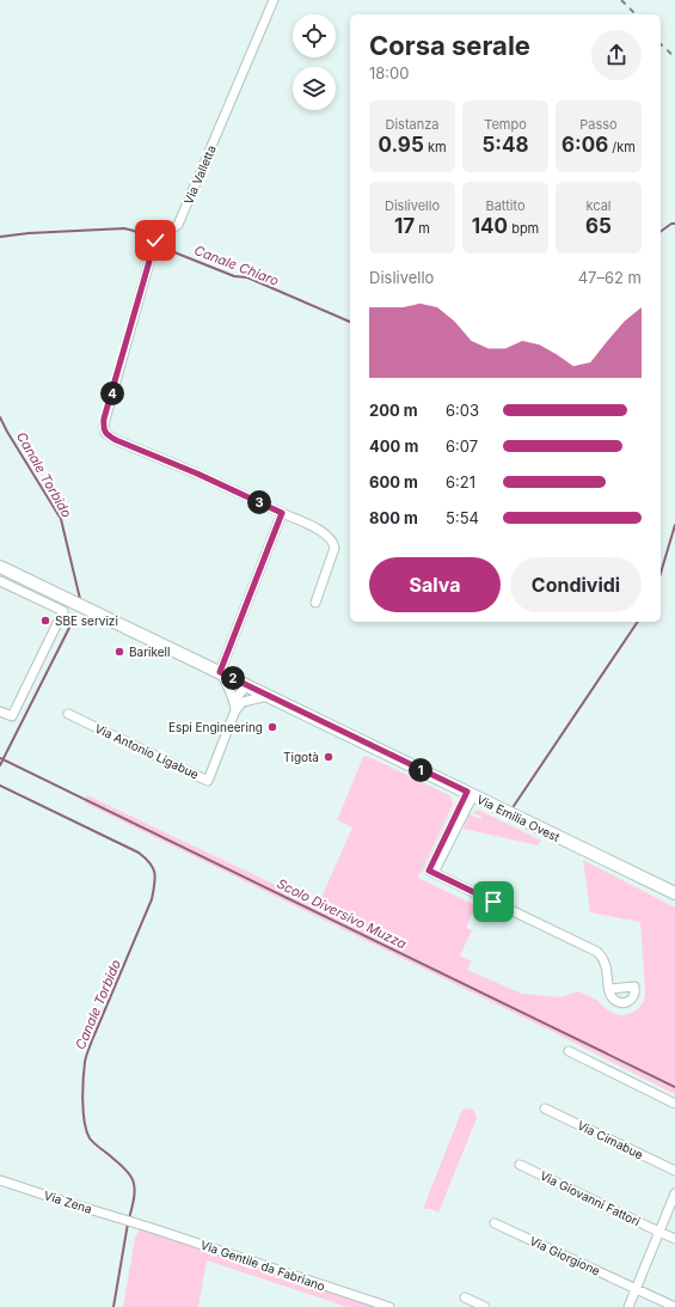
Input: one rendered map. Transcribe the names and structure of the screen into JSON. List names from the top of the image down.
{
  "streets": {
    "main road": ["Via Emilia Ovest"],
    "street": [
      "Via Valletta",
      "Via Antonio Ligabue",
      "Via Cimabue",
      "Via Giovanni Fattori",
      "Via Zena",
      "Via Giorgione",
      "Via Gentile da Fabriano"
    ]
  },
  "crossings": [
    ["Via Antonio Ligabue", "Via Emilia Ovest"],
    ["Via Zena", "Via Gentile da Fabriano"]
  ],
  "water": ["Canale Chiaro", "Canale Torbido", "Scolo Diversivo Muzza"],
  "places": [
    "SBE servizi",
    "Barikell",
    "Espi Engineering",
    "Tigotà"
  ],
  "page": {
    "heading": ["Corsa serale", "18:00"],
    "stats": [
      ["Distanza", "0.95 km"],
      ["Tempo", "5:48"],
      ["Passo", "6:06 /km"],
      ["Dislivello", "17 m"],
      ["Battito", "140 bpm"],
      ["kcal", "65"]
    ],
    "chart": ["Dislivello", "47–62 m"],
    "pins": [
      "4",
      "3",
      "2",
      "1"
    ],
    "list": [
      {
        "name": "200 m",
        "note": "6:03"
      },
      {
        "name": "400 m",
        "note": "6:07"
      },
      {
        "name": "600 m",
        "note": "6:21"
      },
      {
        "name": "800 m",
        "note": "5:54"
      }
    ],
    "buttons": ["Salva", "Condividi"]
  }
}
